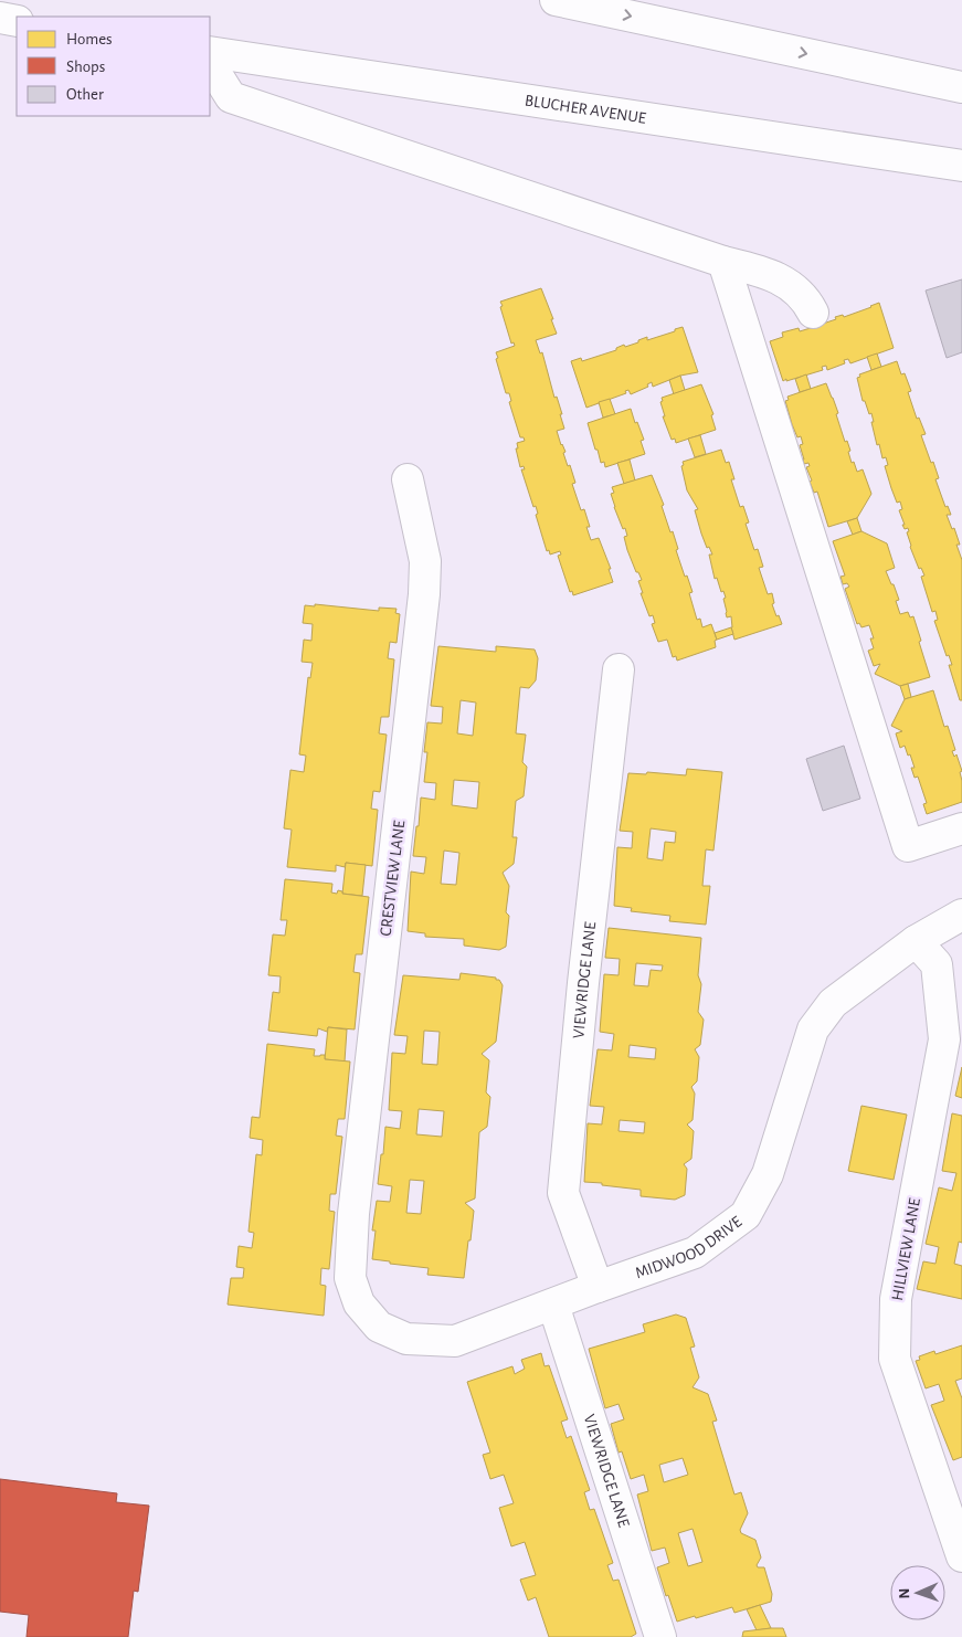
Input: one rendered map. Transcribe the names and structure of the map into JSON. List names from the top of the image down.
{
  "streets": {
    "main road": [
      "BLUCHER AVENUE",
      "CRESTVIEW LANE",
      "VIEWRIDGE LANE",
      "MIDWOOD DRIVE",
      "HILLVIEW LANE"
    ]
  },
  "crossings": [
    ["CRESTVIEW LANE", "MIDWOOD DRIVE"],
    ["VIEWRIDGE LANE", "MIDWOOD DRIVE"],
    ["MIDWOOD DRIVE", "HILLVIEW LANE"]
  ],
  "legend": ["Homes", "Shops", "Other"],
  "north": "left"
}
